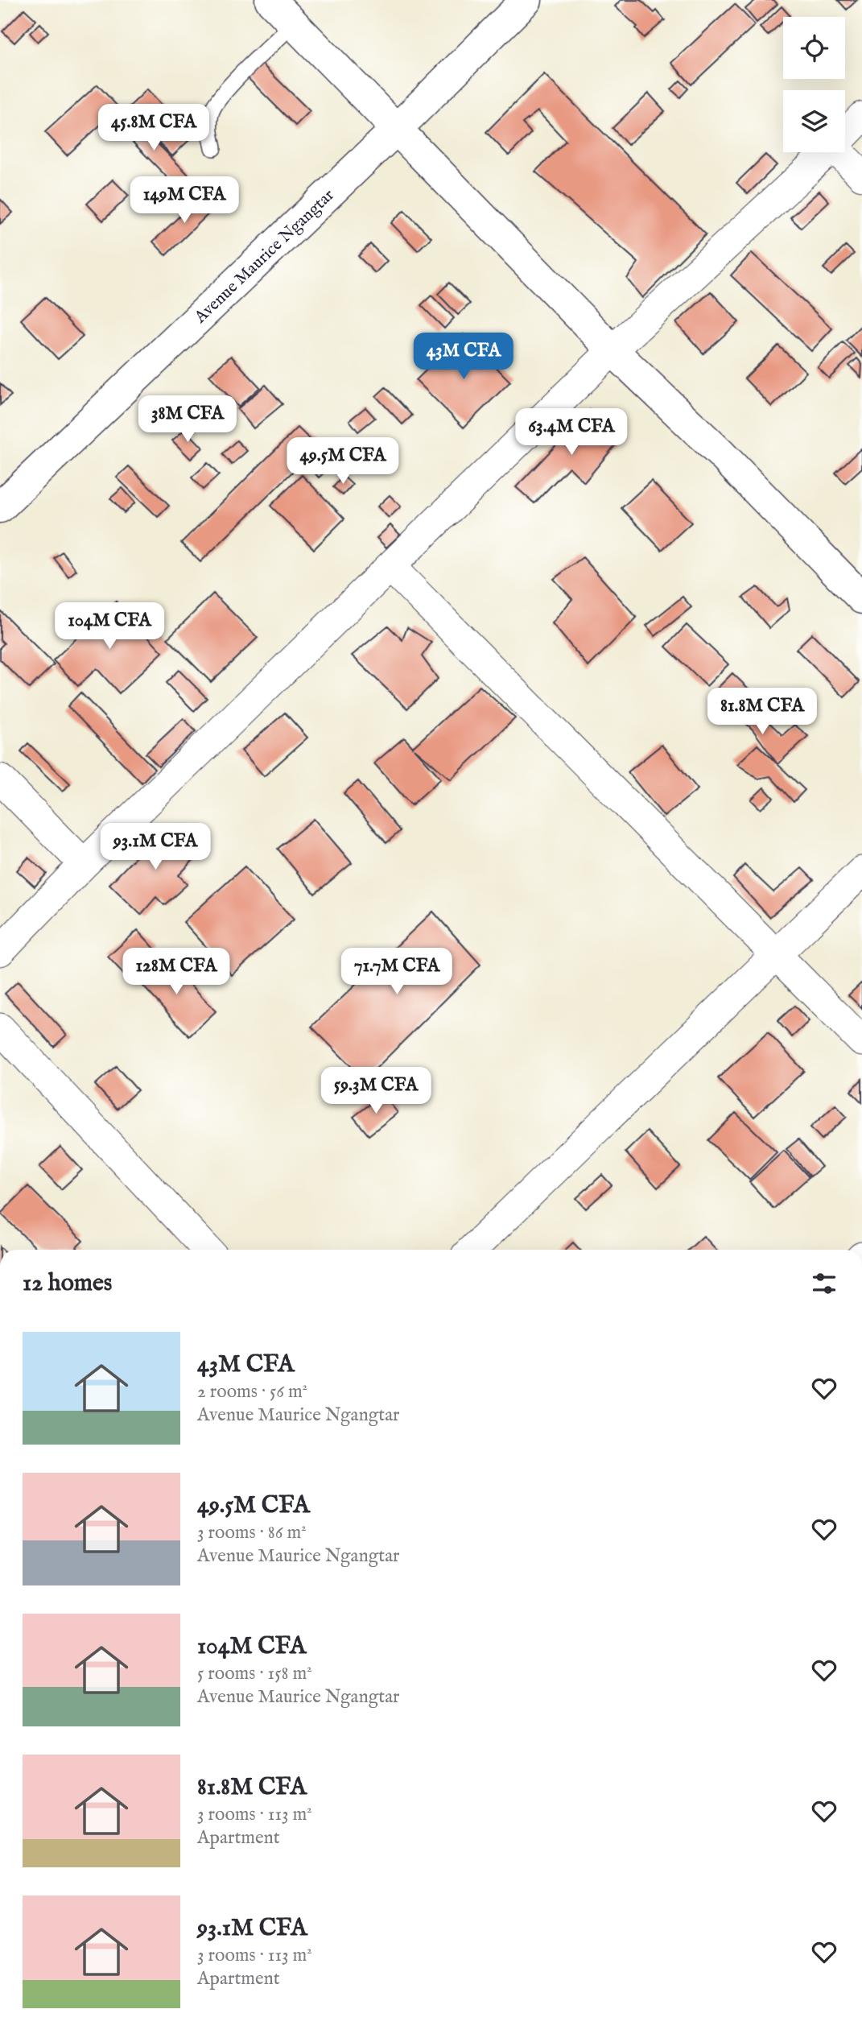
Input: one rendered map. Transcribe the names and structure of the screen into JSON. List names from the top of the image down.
{
  "streets": {
    "street": ["Avenue Maurice Ngangtar"]
  },
  "page": {
    "price": [
      "45.8M CFA",
      "149M CFA",
      "43M CFA",
      "38M CFA",
      "63.4M CFA",
      "49.5M CFA",
      "104M CFA",
      "81.8M CFA",
      "93.1M CFA",
      "128M CFA",
      "71.7M CFA",
      "59.3M CFA"
    ],
    "heading": "12 homes",
    "list": [
      {
        "name": "43M CFA",
        "note": "2 rooms · 56 m² · Avenue Maurice Ngangtar"
      },
      {
        "name": "49.5M CFA",
        "note": "3 rooms · 86 m² · Avenue Maurice Ngangtar"
      },
      {
        "name": "104M CFA",
        "note": "5 rooms · 158 m² · Avenue Maurice Ngangtar"
      },
      {
        "name": "81.8M CFA",
        "note": "3 rooms · 113 m² · Apartment"
      },
      {
        "name": "93.1M CFA",
        "note": "3 rooms · 113 m² · Apartment"
      }
    ]
  }
}
